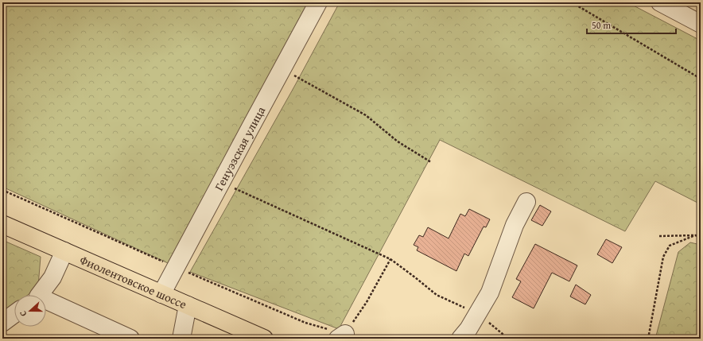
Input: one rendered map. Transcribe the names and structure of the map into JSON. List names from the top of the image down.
{
  "streets": {
    "main road": ["Фиолентовское шоссе"],
    "street": ["Генуэзская улица"]
  },
  "crossings": [
    ["Генуэзская улица", "Фиолентовское шоссе"]
  ],
  "scale_bar": "50 m",
  "north": "left"
}
